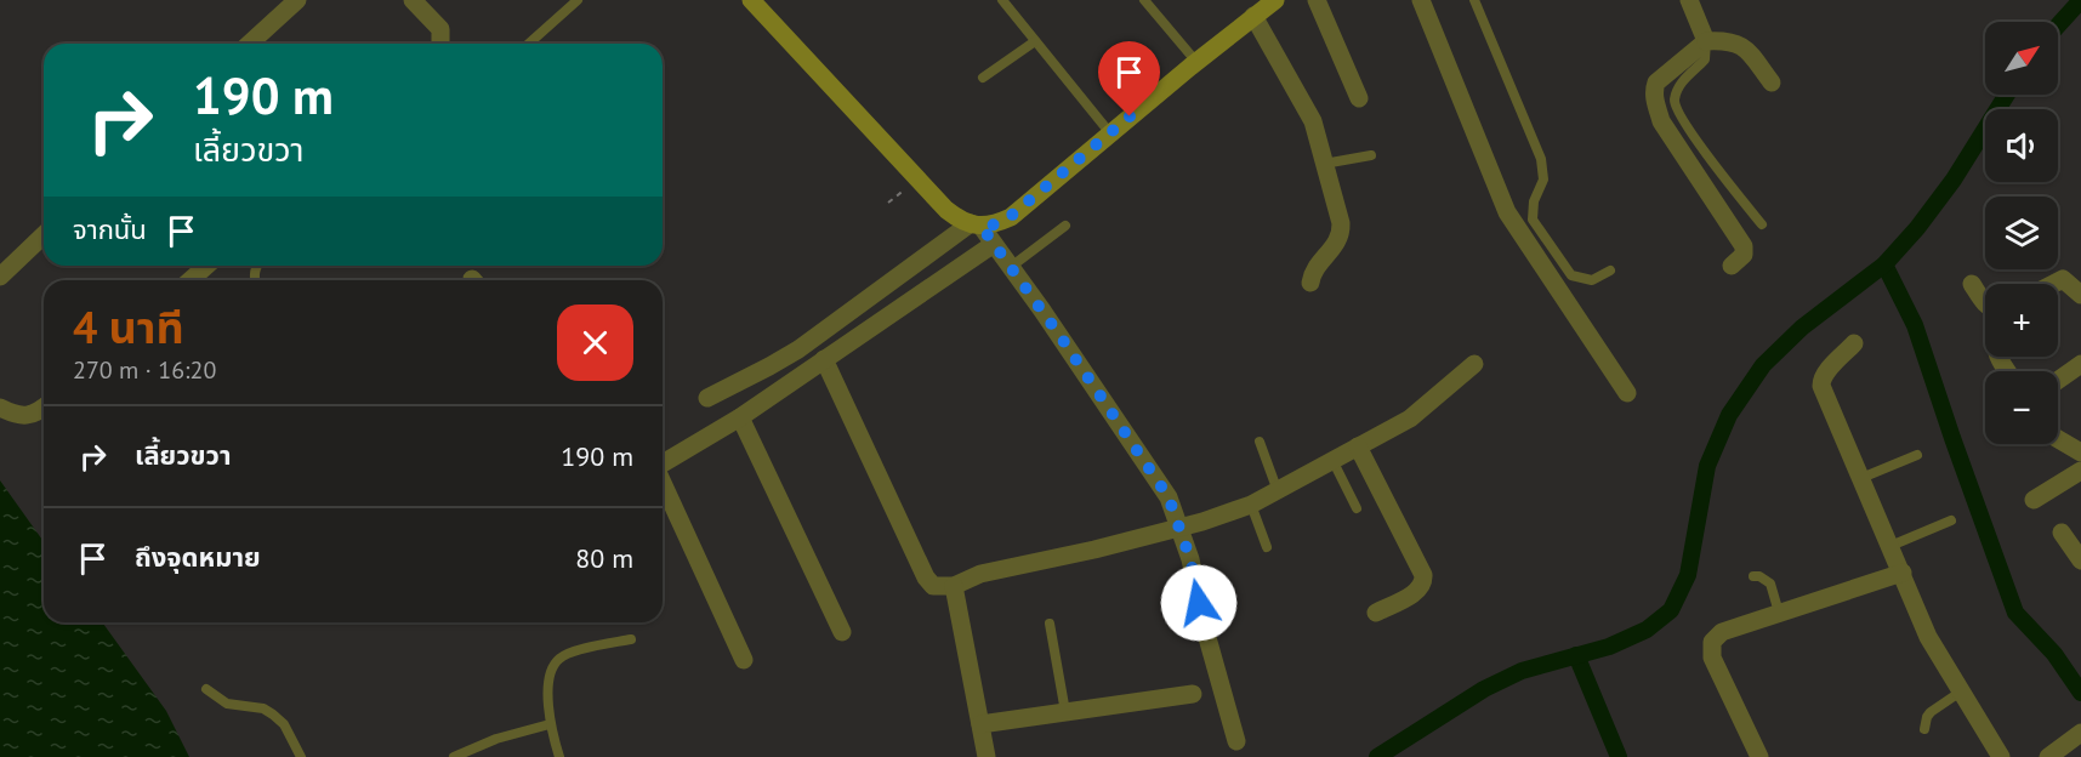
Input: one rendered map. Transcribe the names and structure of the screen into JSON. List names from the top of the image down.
{
  "north": "top right",
  "page": {
    "map_buttons": ["+", "−"],
    "turn": ["190 m", "เลี้ยวขวา"],
    "then": "จากนั้น",
    "heading": ["4 นาที", "270 m · 16:20"],
    "list": [
      {
        "name": "เลี้ยวขวา",
        "value": "190 m"
      },
      {
        "name": "ถึงจุดหมาย",
        "value": "80 m"
      }
    ]
  }
}
